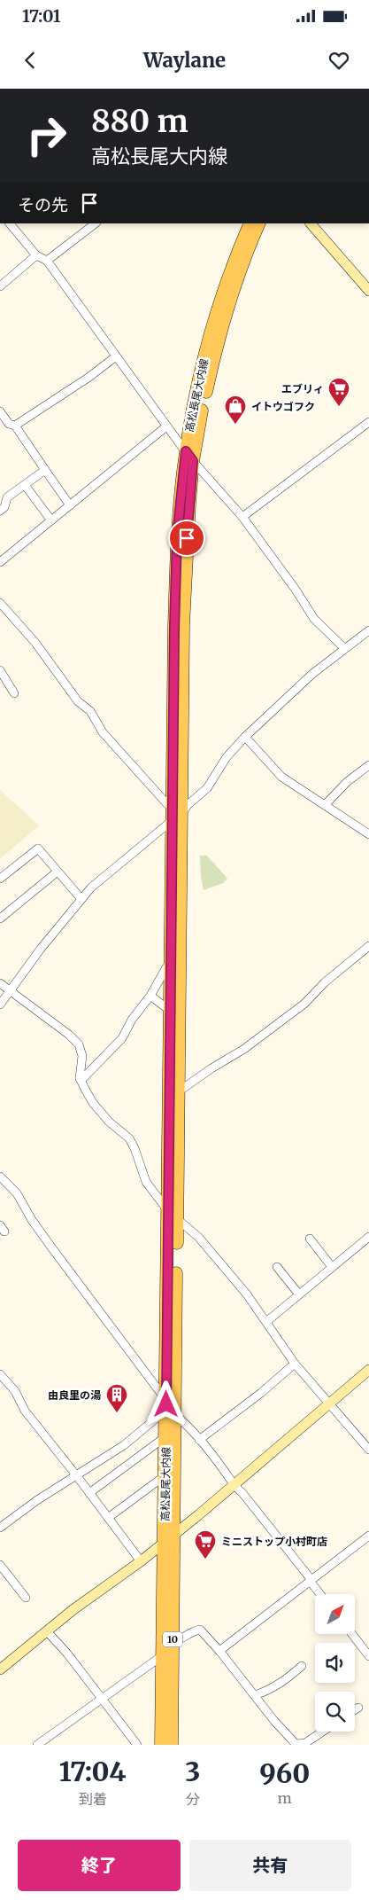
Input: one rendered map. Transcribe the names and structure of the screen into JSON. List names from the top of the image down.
{
  "streets": {
    "main road": ["高松長尾大内線", "10"]
  },
  "places": {
    "supermarket": ["エブリィ", "ミニストップ小村町店"],
    "shop": ["イトウゴフク"],
    "building": ["由良里の湯"]
  },
  "north": "top right",
  "page": {
    "status": "17:01",
    "header": "Waylane",
    "turn": ["880 m", "高松長尾大内線"],
    "then": "その先",
    "eta": [
      "17:04",
      "到着",
      "3",
      "分",
      "960",
      "m"
    ],
    "buttons": ["終了", "共有"]
  }
}
